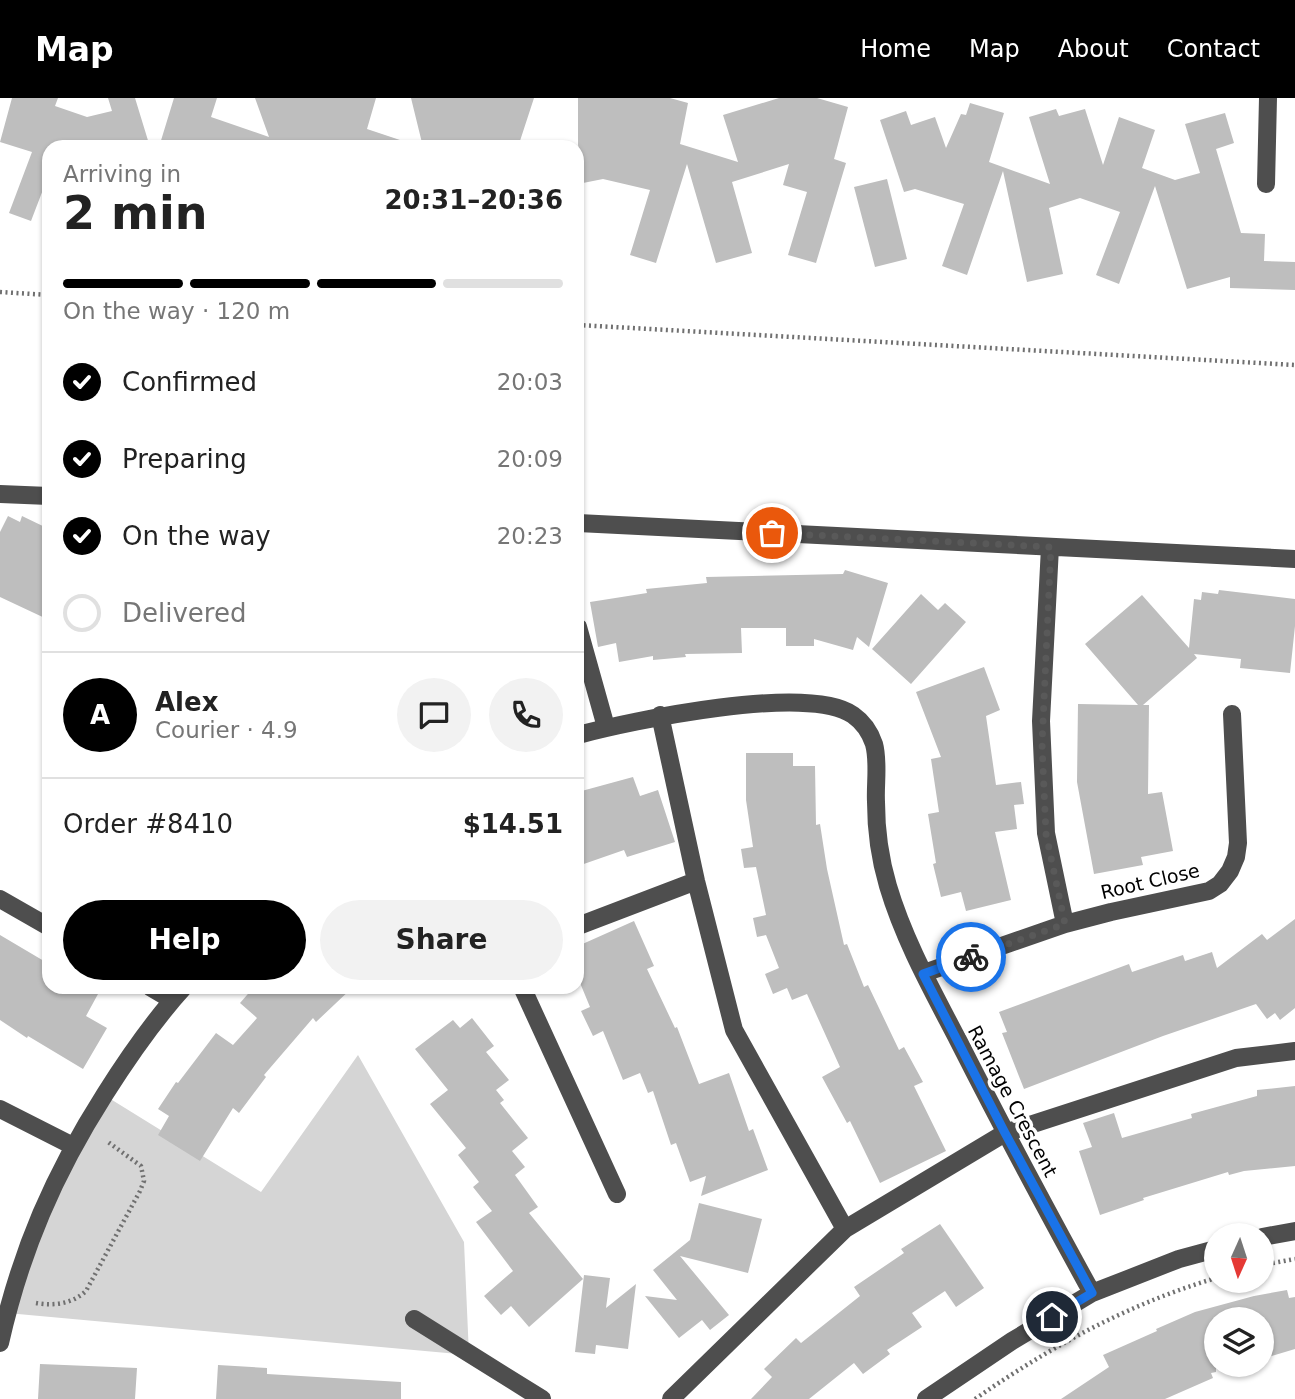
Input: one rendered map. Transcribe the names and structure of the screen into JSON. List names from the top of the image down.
{
  "streets": {
    "street": ["Root Close", "Ramage Crescent"]
  },
  "crossings": [
    ["Root Close", "Ramage Crescent"]
  ],
  "north": "bottom",
  "page": {
    "header": "Map",
    "nav": [
      "Home",
      "Map",
      "About",
      "Contact"
    ],
    "heading": ["2 min", "Arriving in", "20:31–20:36"],
    "panel": [
      "Alex",
      "Courier · 4.9",
      "Order #8410",
      "$14.51"
    ],
    "bar": "On the way · 120 m",
    "list": [
      ["Confirmed", "20:03"],
      ["Preparing", "20:09"],
      ["On the way", "20:23"],
      "Delivered"
    ],
    "round": "A",
    "buttons": ["Help", "Share"]
  }
}
